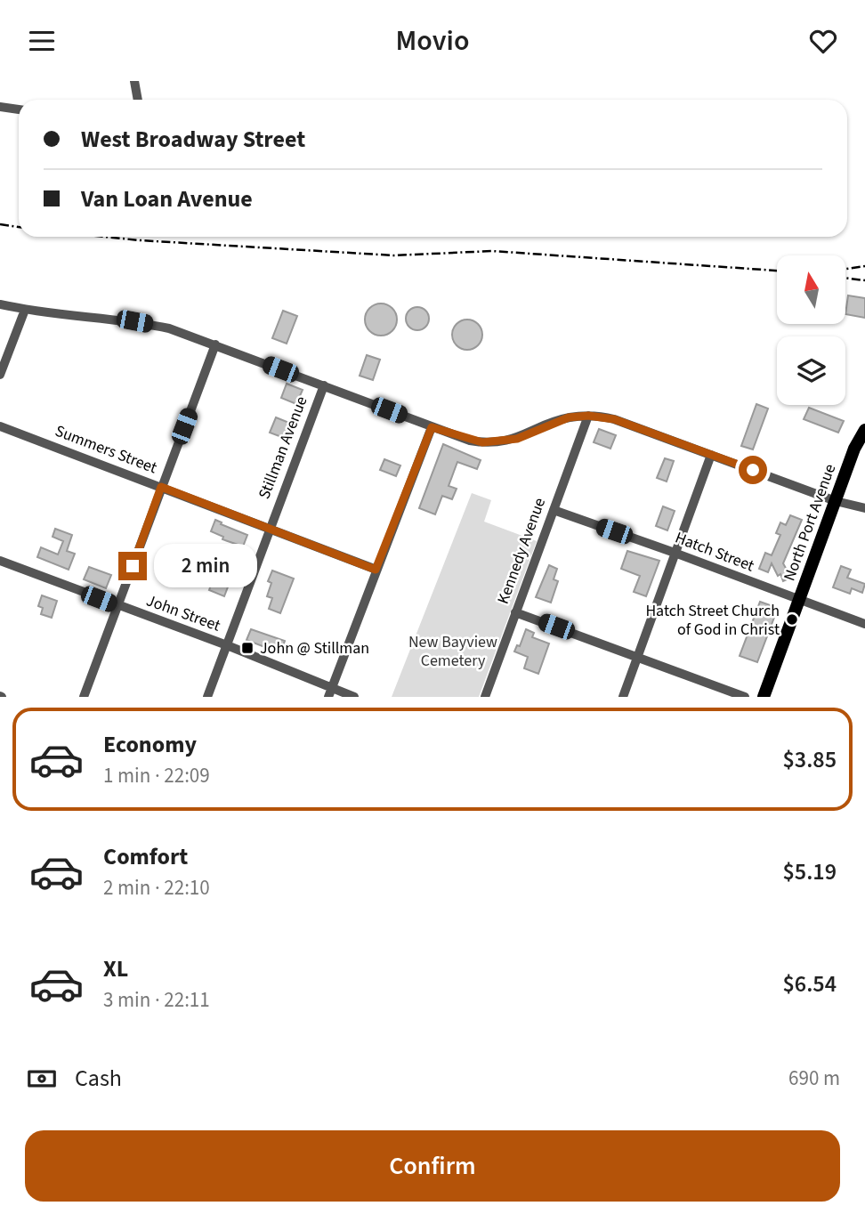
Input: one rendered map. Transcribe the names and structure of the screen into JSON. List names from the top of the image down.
{
  "streets": {
    "main road": ["North Port Avenue"],
    "street": [
      "Stillman Avenue",
      "Summers Street",
      "Kennedy Avenue",
      "Hatch Street",
      "John Street"
    ]
  },
  "crossings": [
    ["Stillman Avenue", "Summers Street"],
    ["Stillman Avenue", "John Street"],
    ["North Port Avenue", "Hatch Street"],
    ["Kennedy Avenue", "Hatch Street"]
  ],
  "parks": ["New Bayview Cemetery"],
  "places": {
    "other": ["Hatch Street Church of God in Christ"],
    "transit": ["John @ Stillman"]
  },
  "north": "top",
  "page": {
    "header": "Movio",
    "banner": ["West Broadway Street", "Van Loan Avenue"],
    "bubble": "2 min",
    "list": [
      {
        "name": "Economy",
        "note": "1 min · 22:09",
        "value": "$3.85"
      },
      {
        "name": "Comfort",
        "note": "2 min · 22:10",
        "value": "$5.19"
      },
      {
        "name": "XL",
        "note": "3 min · 22:11",
        "value": "$6.54"
      }
    ],
    "pay": ["Cash", "690 m"],
    "buttons": "Confirm"
  }
}
